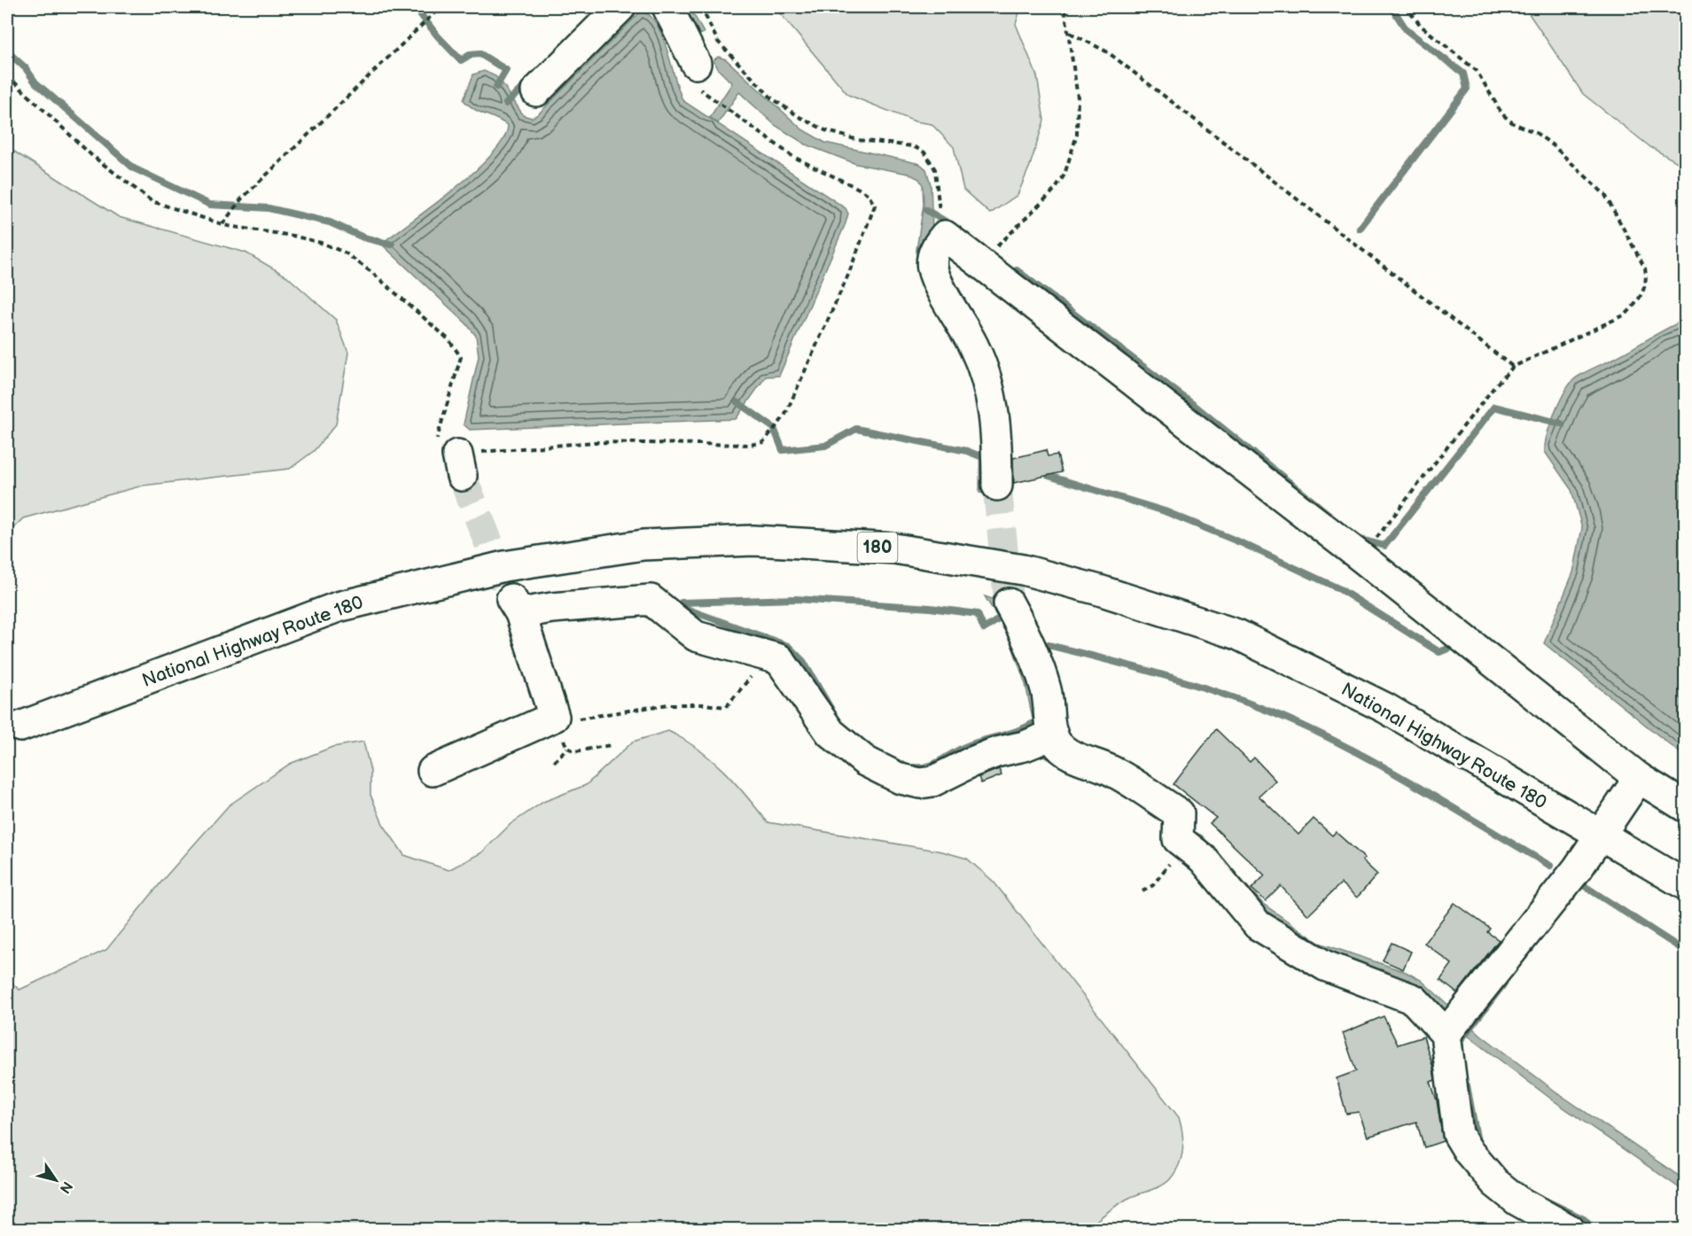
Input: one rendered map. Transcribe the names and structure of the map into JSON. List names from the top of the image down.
{
  "streets": {
    "main road": ["180", "National Highway Route 180"]
  },
  "north": "bottom right"
}
